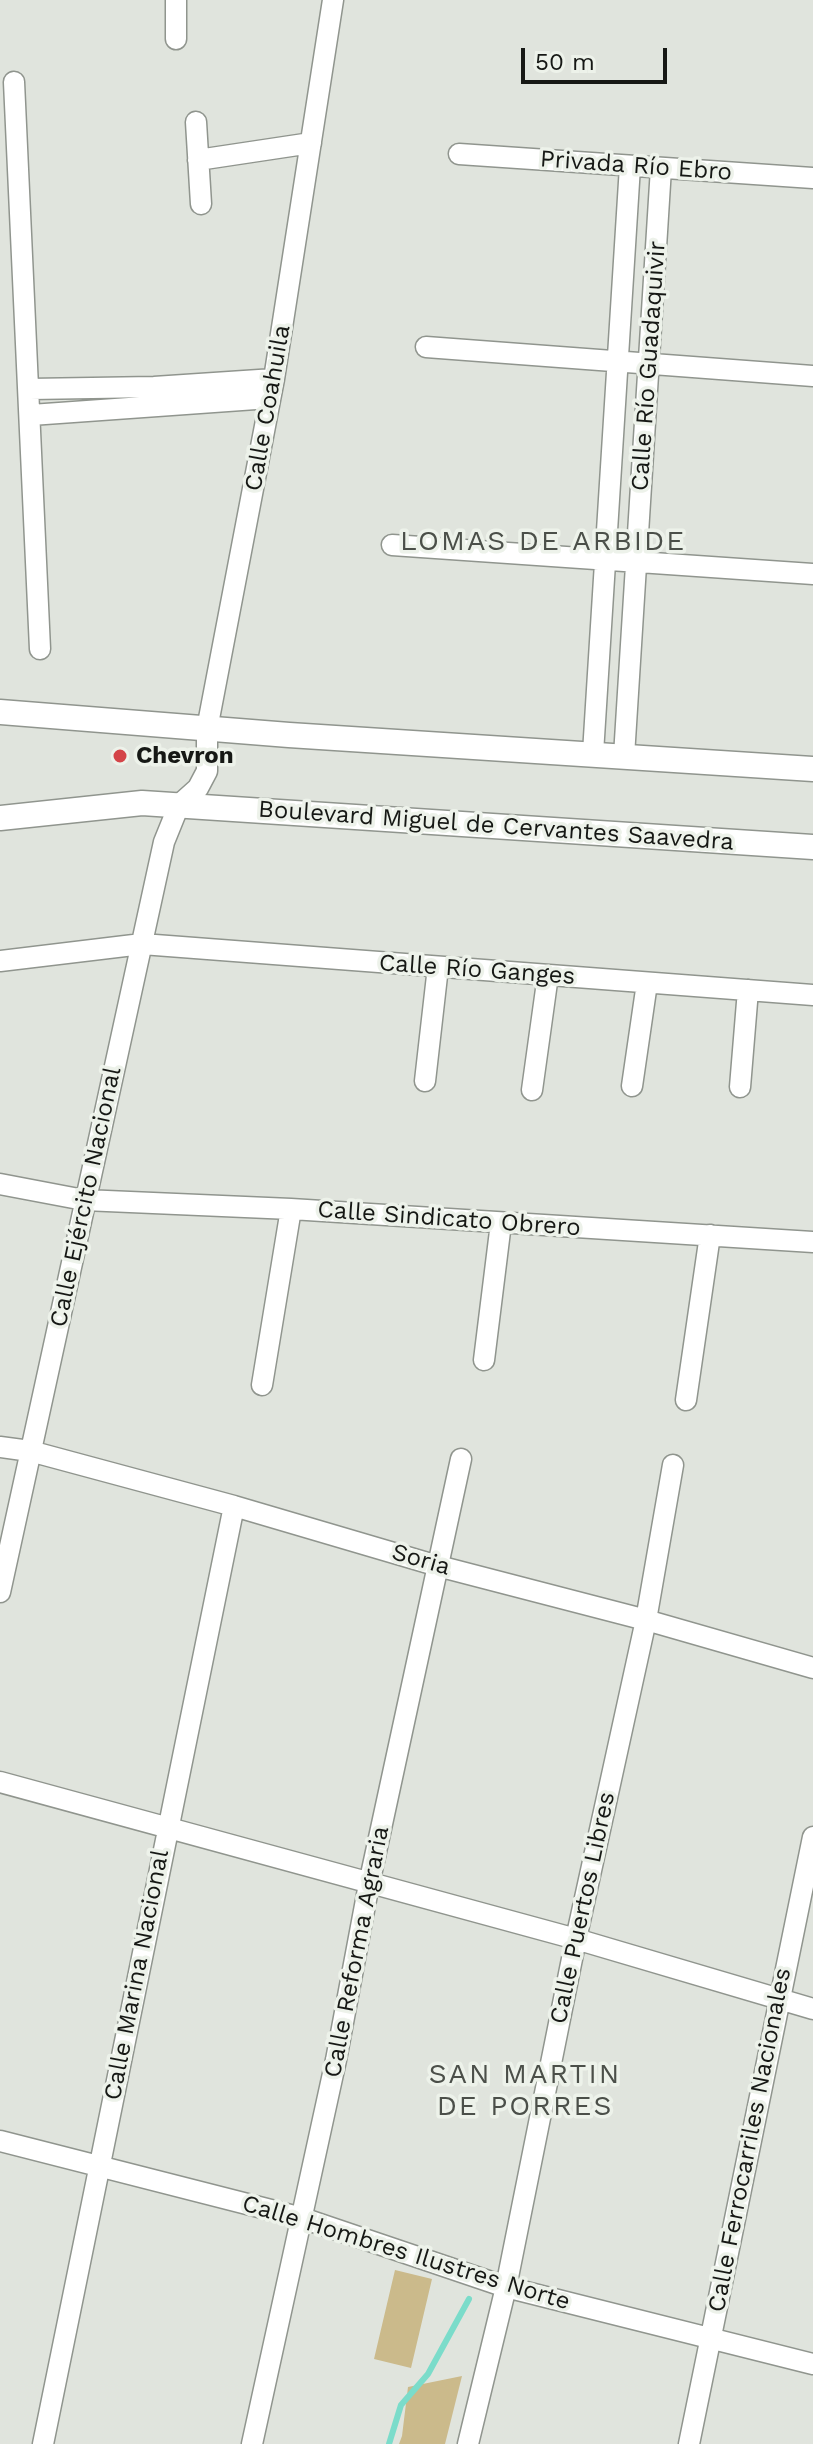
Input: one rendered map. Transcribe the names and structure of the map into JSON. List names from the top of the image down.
{
  "streets": {
    "main road": ["Boulevard Miguel de Cervantes Saavedra"],
    "street": [
      "Privada Río Ebro",
      "Calle Río Guadaquivir",
      "Calle Coahuila",
      "Calle Río Ganges",
      "Calle Ejército Nacional",
      "Calle Sindicato Obrero",
      "Soria",
      "Calle Puertos Libres",
      "Calle Reforma Agraria",
      "Calle Marina Nacional",
      "Calle Ferrocarriles Nacionales",
      "Calle Hombres Ilustres Norte"
    ]
  },
  "crossings": [
    ["Privada Río Ebro", "Calle Río Guadaquivir"],
    ["Calle Coahuila", "Boulevard Miguel de Cervantes Saavedra"],
    ["Calle Coahuila", "Calle Ejército Nacional"],
    ["Boulevard Miguel de Cervantes Saavedra", "Calle Ejército Nacional"],
    ["Calle Río Ganges", "Calle Ejército Nacional"],
    ["Calle Ejército Nacional", "Calle Sindicato Obrero"],
    ["Calle Ejército Nacional", "Soria"],
    ["Soria", "Calle Puertos Libres"],
    ["Soria", "Calle Reforma Agraria"],
    ["Soria", "Calle Marina Nacional"],
    ["Calle Puertos Libres", "Calle Hombres Ilustres Norte"],
    ["Calle Reforma Agraria", "Calle Hombres Ilustres Norte"],
    ["Calle Marina Nacional", "Calle Hombres Ilustres Norte"],
    ["Calle Ferrocarriles Nacionales", "Calle Hombres Ilustres Norte"]
  ],
  "districts": ["LOMAS DE ARBIDE", "SAN MARTIN DE PORRES"],
  "places": ["Chevron"],
  "scale_bar": "50 m"
}
